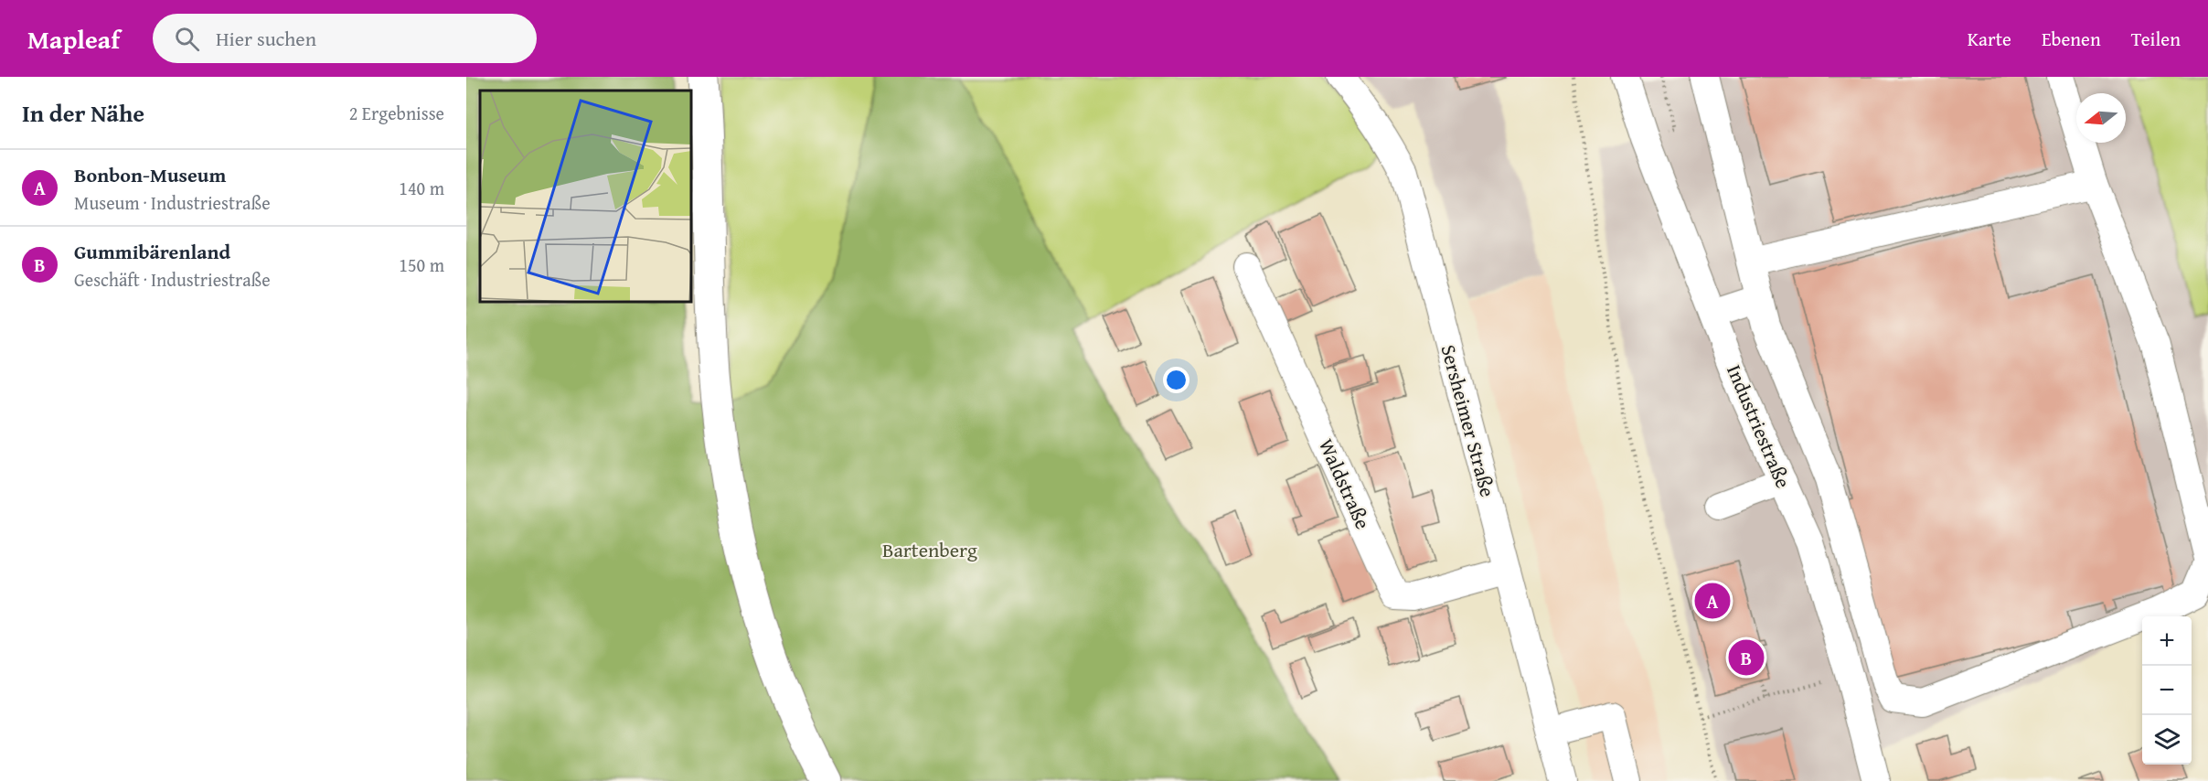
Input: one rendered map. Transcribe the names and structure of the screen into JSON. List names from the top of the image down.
{
  "streets": {
    "street": ["Sersheimer Straße", "Industriestraße", "Waldstraße"]
  },
  "crossings": [
    ["Sersheimer Straße", "Waldstraße"]
  ],
  "parks": ["Bartenberg"],
  "north": "left",
  "page": {
    "header": "Mapleaf",
    "search": "Hier suchen",
    "nav": ["Karte", "Ebenen", "Teilen"],
    "heading": ["In der Nähe", "2 Ergebnisse"],
    "list": [
      {
        "mark": "A",
        "name": "Bonbon-Museum",
        "note": "Museum · Industriestraße",
        "value": "140 m"
      },
      {
        "mark": "B",
        "name": "Gummibärenland",
        "note": "Geschäft · Industriestraße",
        "value": "150 m"
      }
    ],
    "pins": ["A", "B"],
    "map_buttons": ["+", "−"]
  }
}
